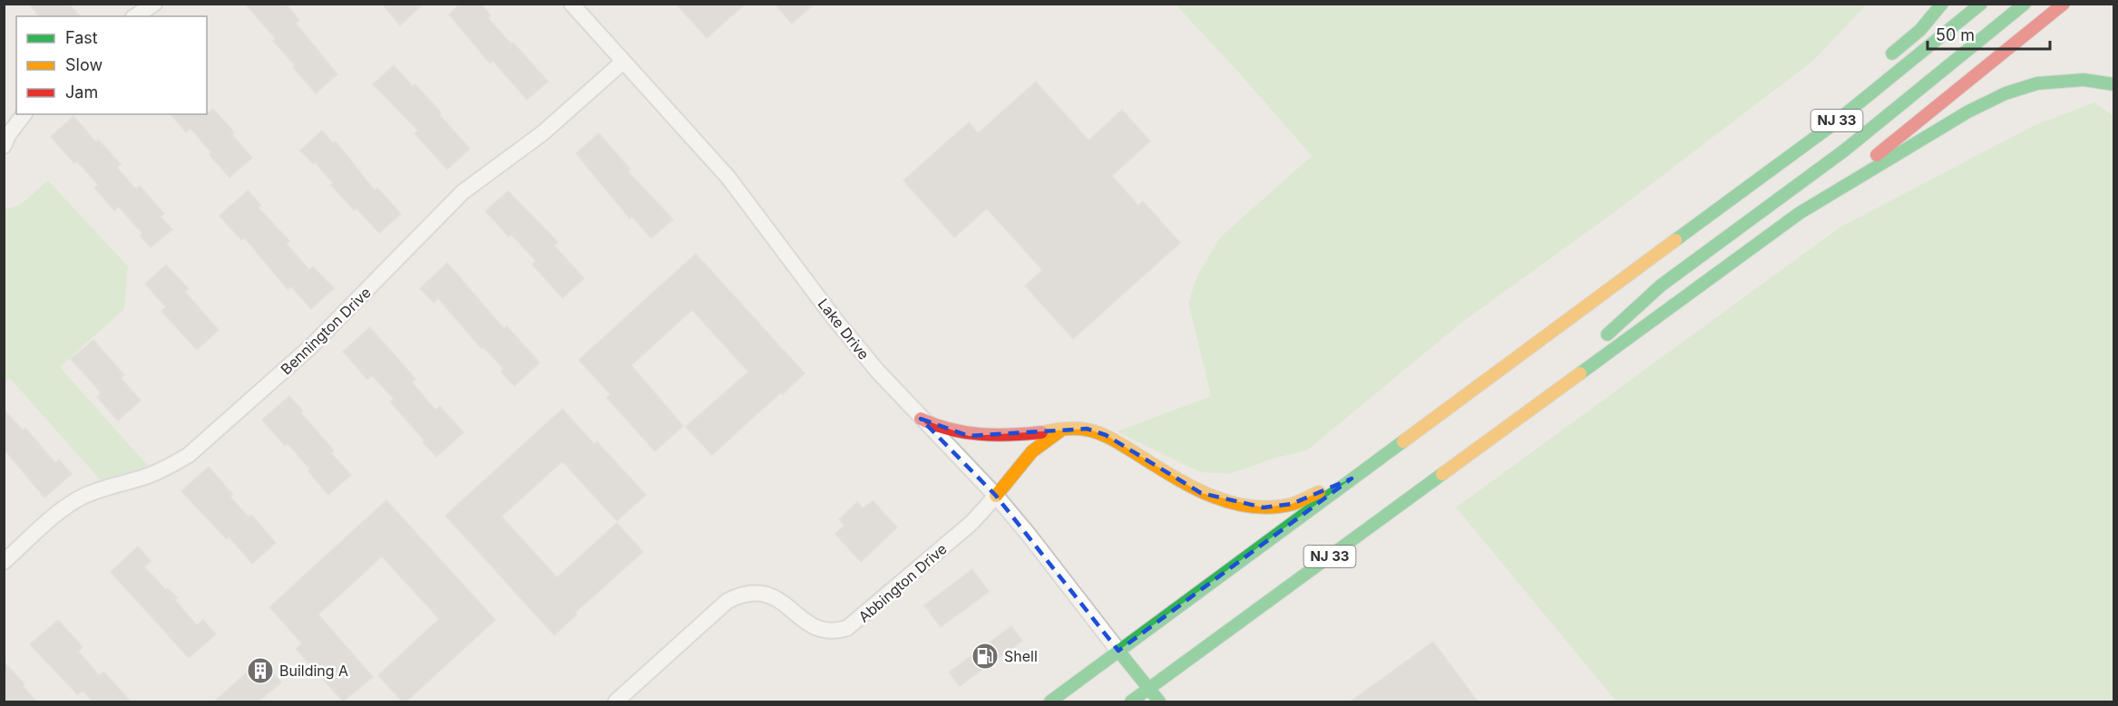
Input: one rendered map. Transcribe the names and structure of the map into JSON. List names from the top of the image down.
{
  "streets": {
    "main road": ["NJ 33"],
    "street": ["Lake Drive", "Bennington Drive", "Abbington Drive"]
  },
  "crossings": [
    ["NJ 33", "Lake Drive"],
    ["Lake Drive", "Bennington Drive"],
    ["Lake Drive", "Abbington Drive"]
  ],
  "places": {
    "fuel station": ["Shell"],
    "building": ["Building A"]
  },
  "legend": ["Fast", "Slow", "Jam"],
  "scale_bar": "50 m"
}
